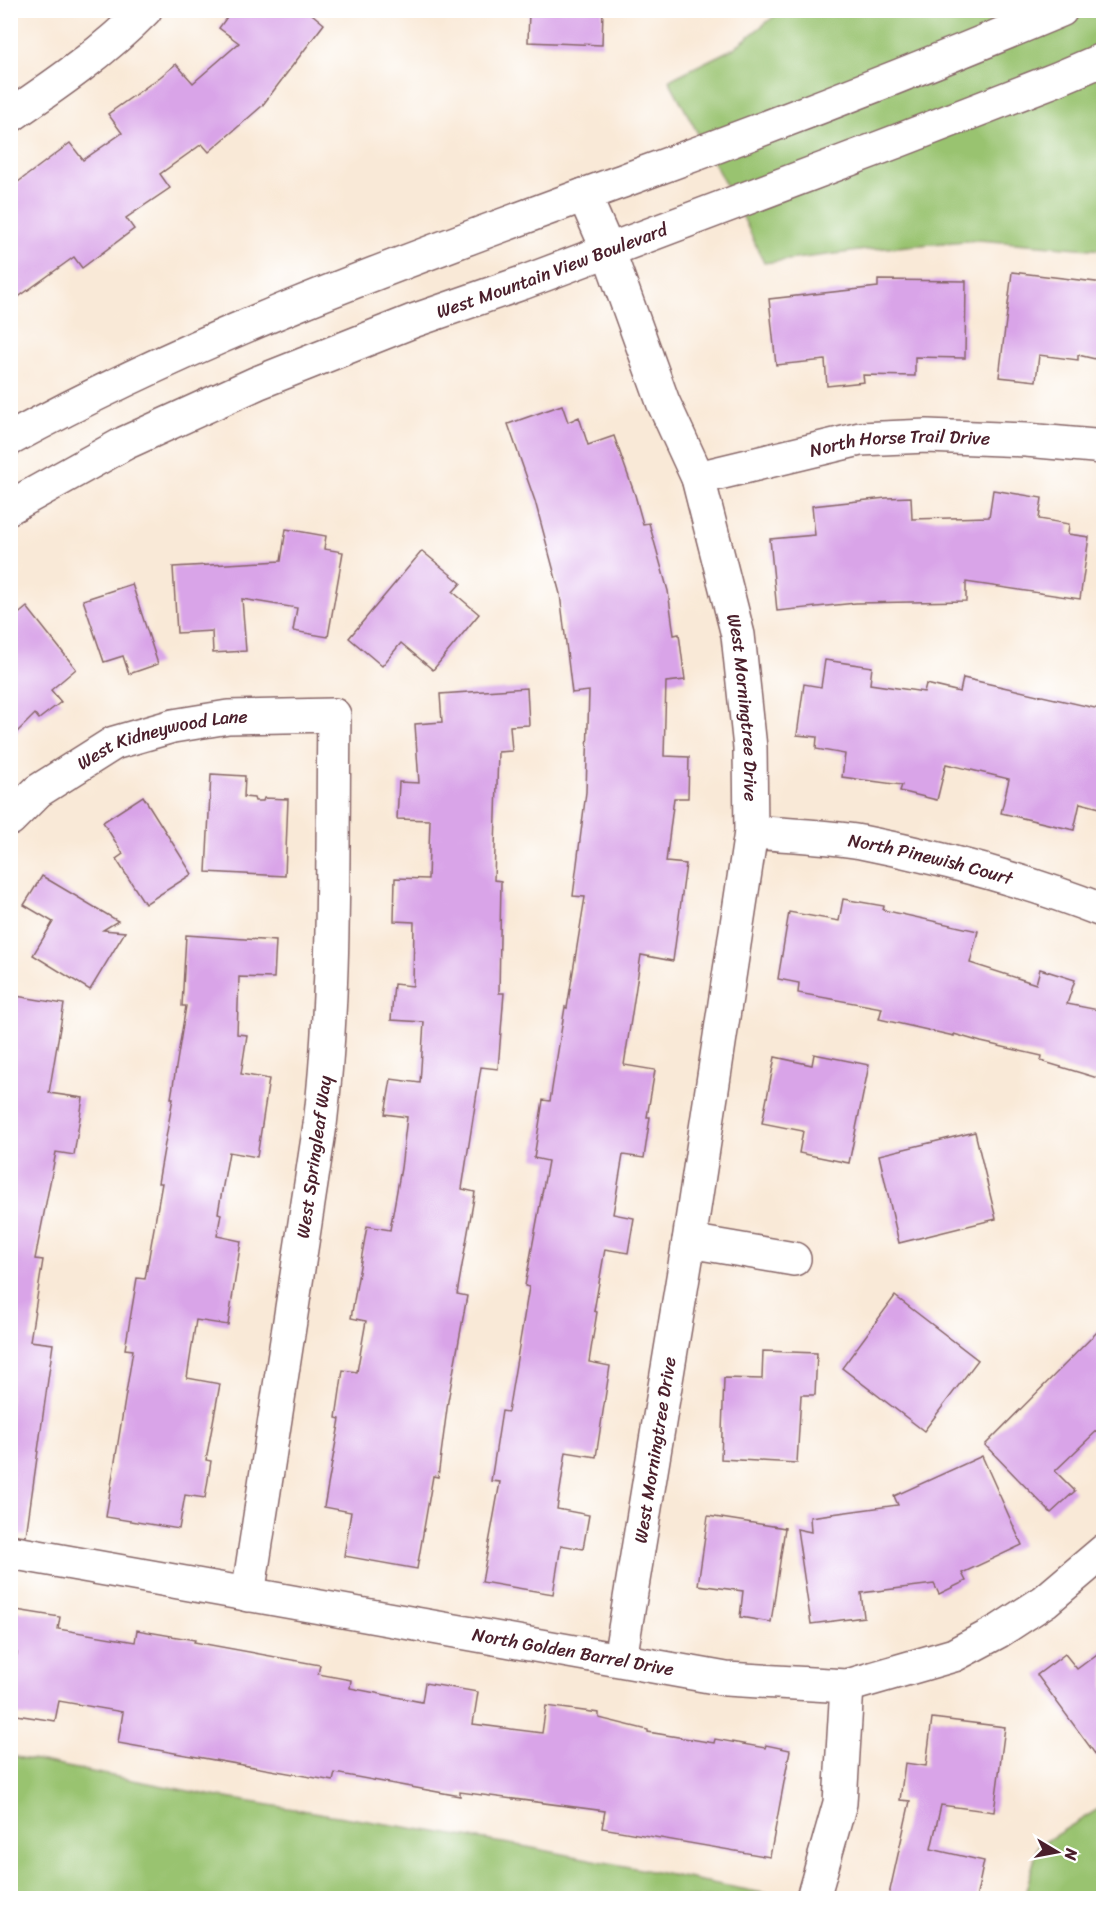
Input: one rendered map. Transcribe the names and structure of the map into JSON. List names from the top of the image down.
{
  "streets": {
    "street": [
      "West Mountain View Boulevard",
      "North Horse Trail Drive",
      "West Morningtree Drive",
      "West Kidneywood Lane",
      "North Pinewish Court",
      "West Springleaf Way",
      "North Golden Barrel Drive"
    ]
  },
  "crossings": [
    ["West Mountain View Boulevard", "West Morningtree Drive"],
    ["North Horse Trail Drive", "West Morningtree Drive"],
    ["West Morningtree Drive", "North Pinewish Court"],
    ["West Morningtree Drive", "North Golden Barrel Drive"],
    ["West Kidneywood Lane", "West Springleaf Way"],
    ["West Springleaf Way", "North Golden Barrel Drive"]
  ],
  "north": "right"
}
